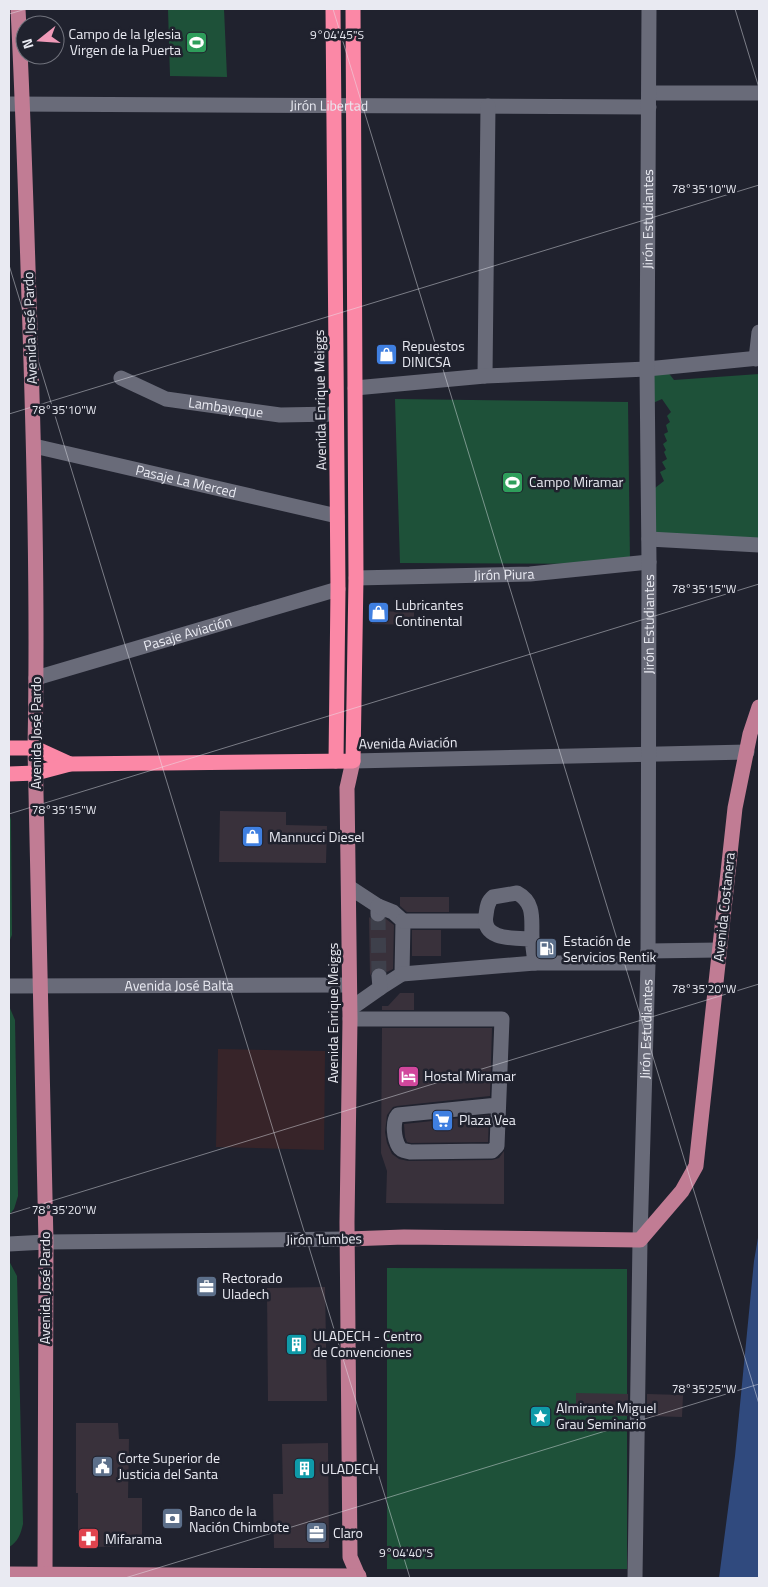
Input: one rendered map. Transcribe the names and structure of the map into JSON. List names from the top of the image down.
{
  "streets": {
    "highway": ["Avenida Enrique Meiggs", "Avenida Aviación"],
    "main road": ["Avenida José Pardo", "Avenida Costanera", "Jirón Tumbes"],
    "street": [
      "Jirón Libertad",
      "Jirón Estudiantes",
      "Lambayeque",
      "Pasaje La Merced",
      "Jirón Piura",
      "Pasaje Aviación",
      "Avenida José Balta"
    ]
  },
  "crossings": [
    ["Jirón Libertad", "Jirón Estudiantes"],
    ["Jirón Libertad", "Avenida José Pardo"],
    ["Jirón Libertad", "Avenida Enrique Meiggs"],
    ["Jirón Estudiantes", "Jirón Piura"],
    ["Jirón Estudiantes", "Avenida Aviación"],
    ["Jirón Estudiantes", "Avenida Costanera"],
    ["Jirón Estudiantes", "Jirón Tumbes"],
    ["Avenida José Pardo", "Pasaje La Merced"],
    ["Avenida José Pardo", "Pasaje Aviación"],
    ["Avenida José Pardo", "Avenida Aviación"],
    ["Avenida José Pardo", "Avenida José Balta"],
    ["Avenida José Pardo", "Jirón Tumbes"],
    ["Avenida Enrique Meiggs", "Lambayeque"],
    ["Avenida Enrique Meiggs", "Pasaje La Merced"],
    ["Avenida Enrique Meiggs", "Jirón Piura"],
    ["Avenida Enrique Meiggs", "Pasaje Aviación"],
    ["Avenida Enrique Meiggs", "Avenida Aviación"],
    ["Avenida Enrique Meiggs", "Avenida José Balta"],
    ["Avenida Enrique Meiggs", "Jirón Tumbes"],
    ["Avenida Aviación", "Avenida Costanera"],
    ["Avenida Costanera", "Jirón Tumbes"]
  ],
  "places": {
    "sports": ["Campo de la Iglesia Virgen de la Puerta", "Campo Miramar"],
    "shop": ["Repuestos DINICSA", "Lubricantes Continental", "Mannucci Diesel"],
    "fuel station": ["Estación de Servicios Rentik"],
    "hotel": ["Hostal Miramar"],
    "supermarket": ["Plaza Vea"],
    "office": ["Rectorado Uladech", "Claro"],
    "building": ["ULADECH - Centro de Convenciones", "ULADECH"],
    "place": ["Almirante Miguel Grau Seminario"],
    "public building": ["Corte Superior de Justicia del Santa"],
    "bank": ["Banco de la Nación Chimbote"],
    "pharmacy": ["Mifarama"]
  },
  "north": "left",
  "coordinates": [
    "9°04'45\"S",
    "78°35'10\"W",
    "78°35'15\"W",
    "78°35'20\"W",
    "78°35'25\"W",
    "9°04'40\"S"
  ]
}
